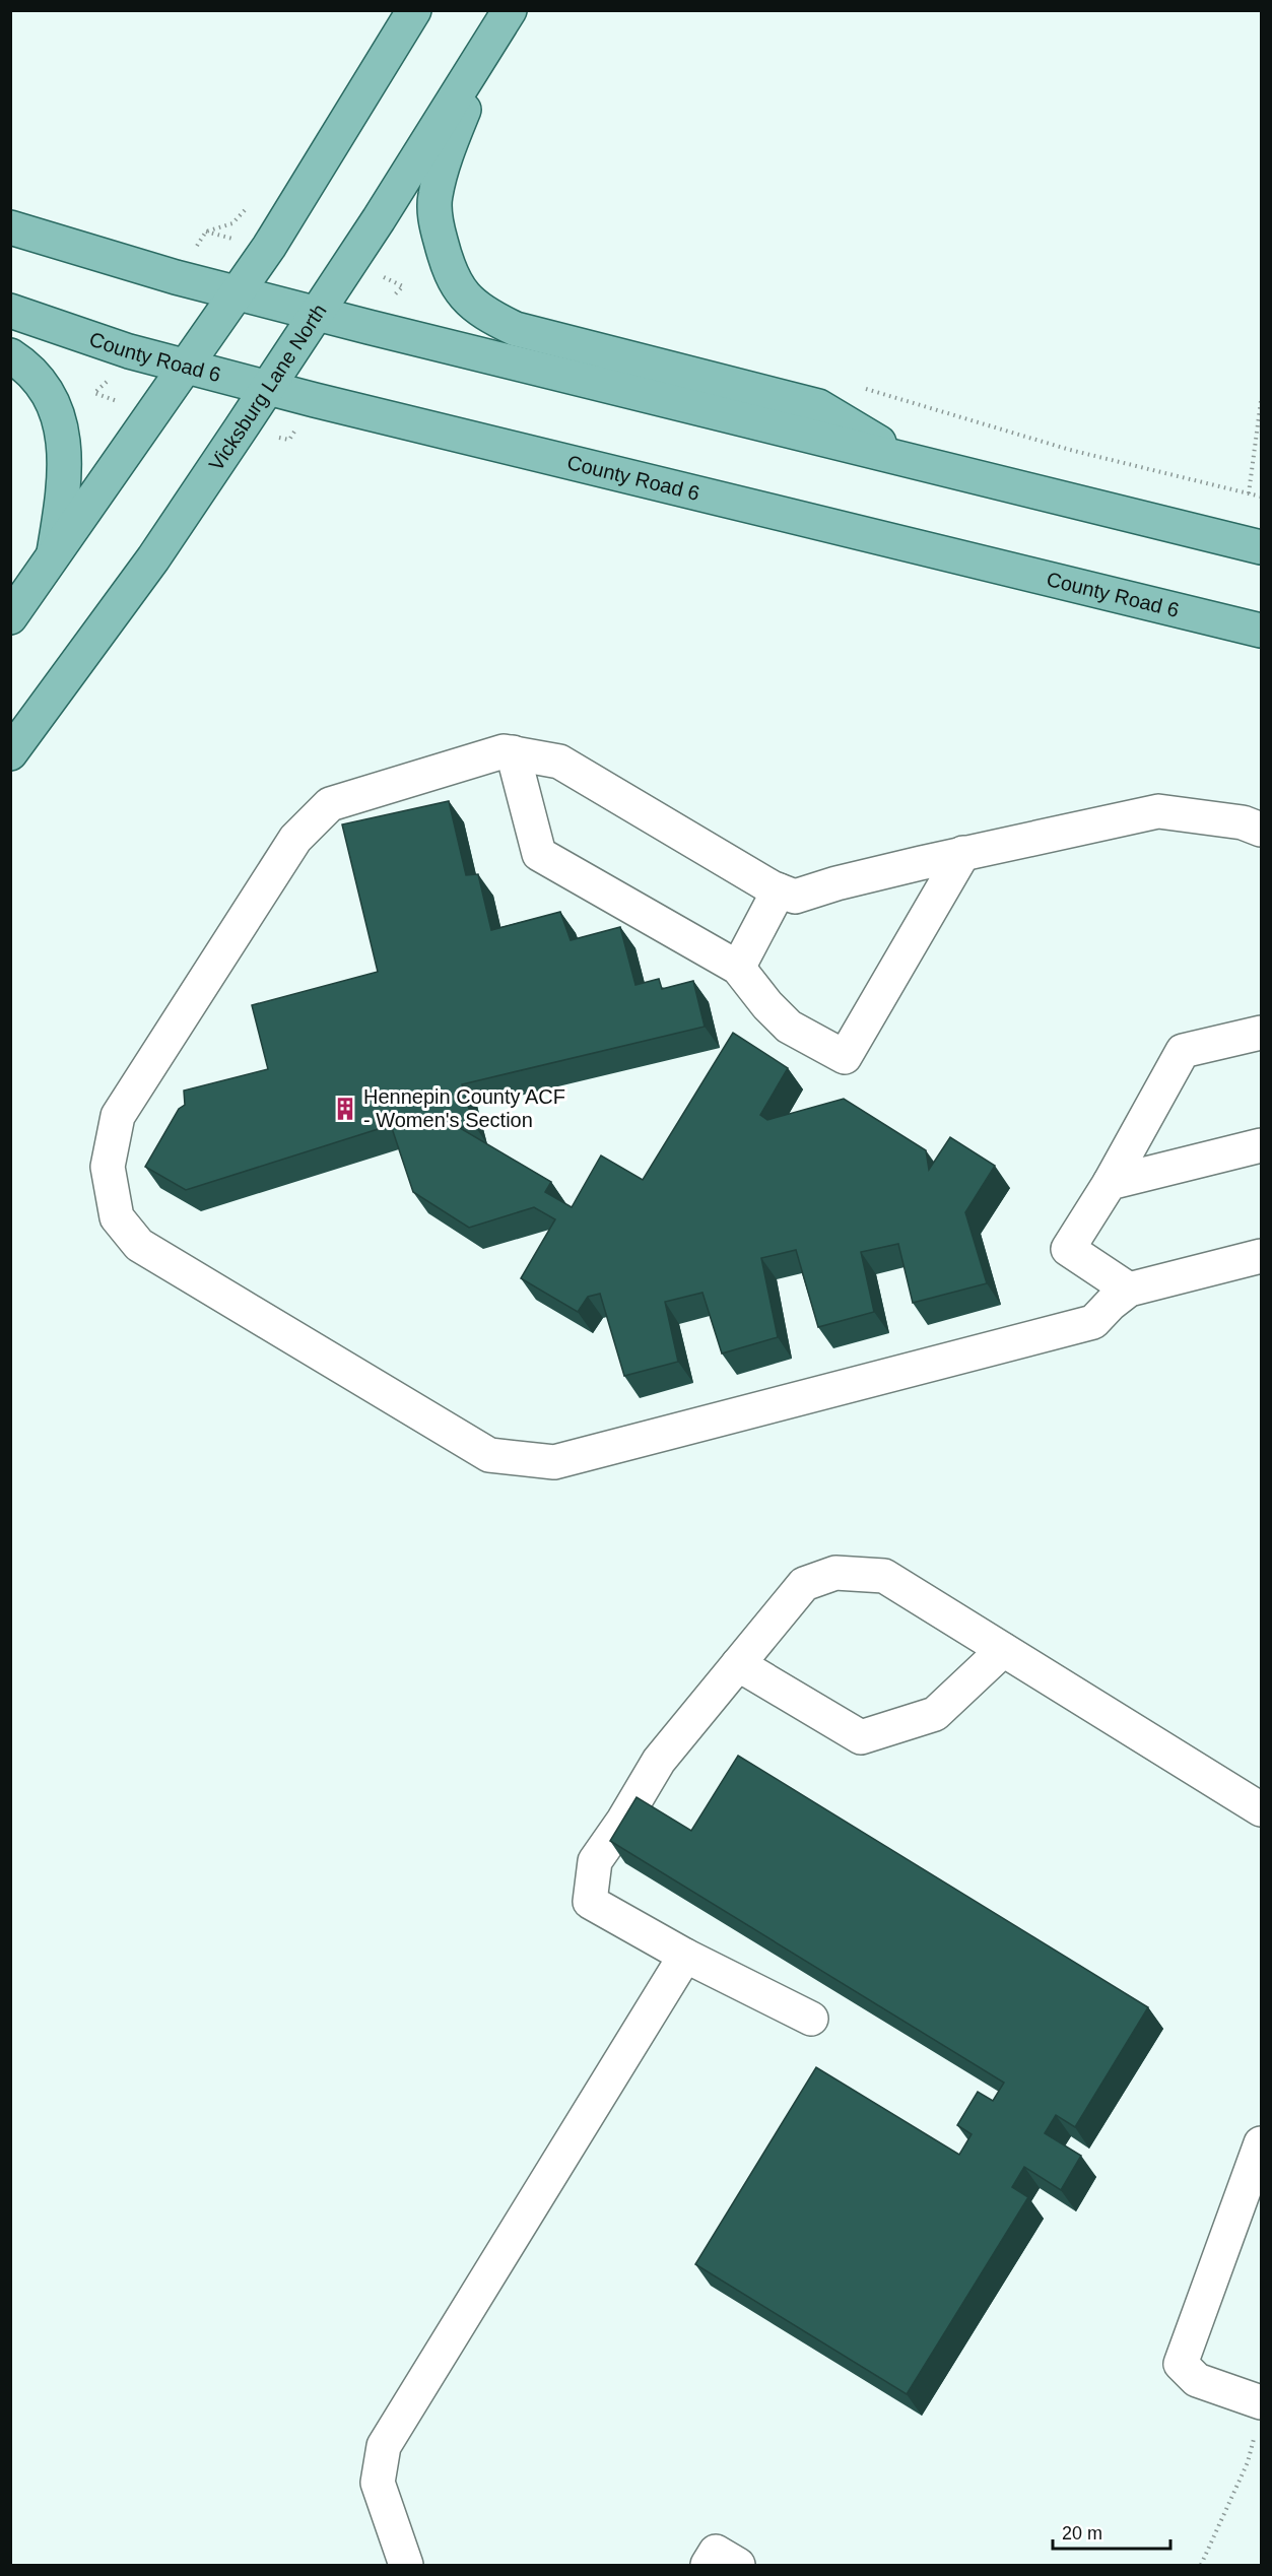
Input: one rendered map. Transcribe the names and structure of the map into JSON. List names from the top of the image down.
{
  "streets": {
    "main road": ["County Road 6", "Vicksburg Lane North"]
  },
  "crossings": [
    ["County Road 6", "Vicksburg Lane North"]
  ],
  "places": {
    "building": ["Hennepin County ACF - Women's Section"]
  },
  "scale_bar": "20 m"
}
